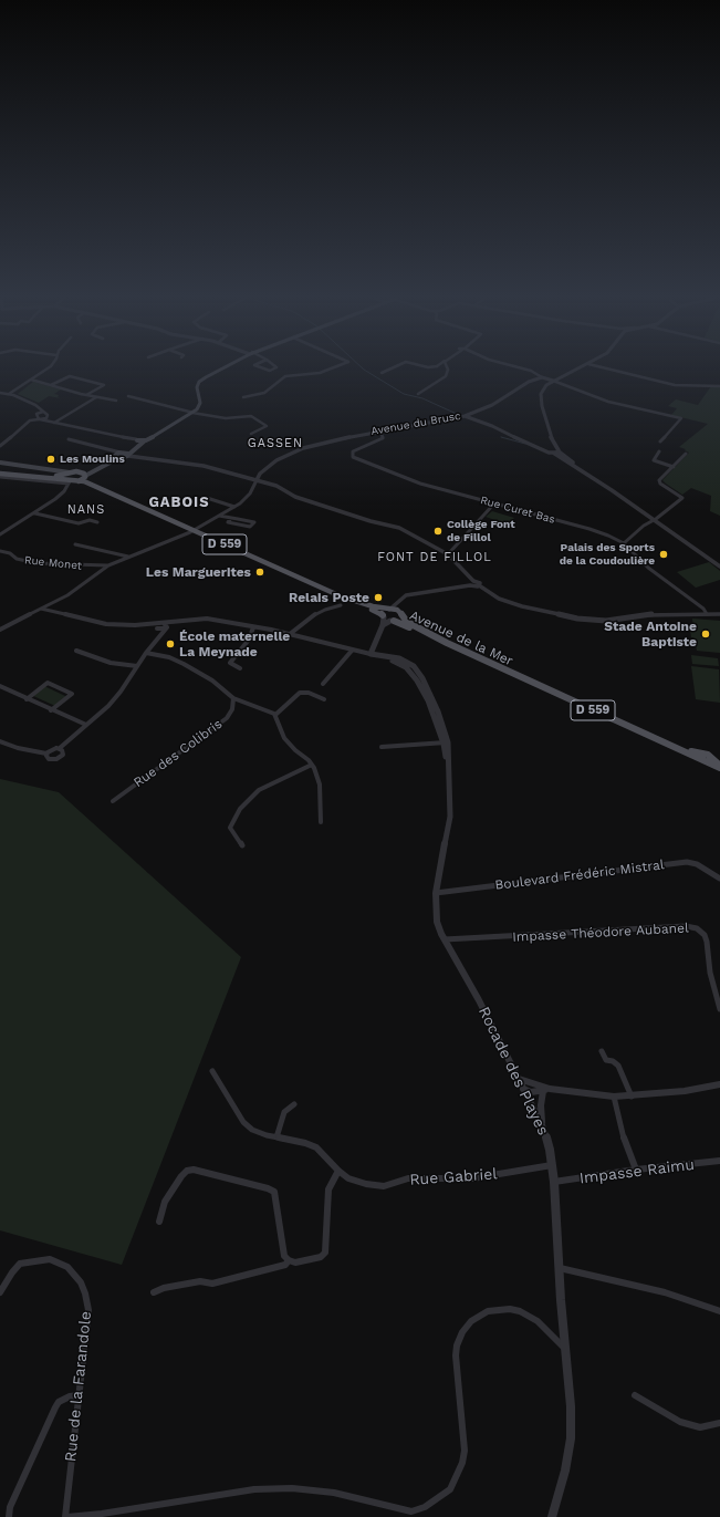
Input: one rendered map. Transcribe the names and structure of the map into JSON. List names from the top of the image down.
{
  "streets": {
    "main road": ["D 559", "Avenue de la Mer"],
    "street": [
      "Avenue du Brusc",
      "Rue Curet Bas",
      "Rue Monet",
      "Rue des Colibris",
      "Boulevard Frédéric Mistral",
      "Impasse Théodore Aubanel",
      "Rocade des Playes",
      "Impasse Raimu",
      "Rue Gabriel",
      "Rue de la Farandole"
    ]
  },
  "crossings": [
    ["Avenue du Brusc", "Rue Curet Bas"],
    ["D 559", "Avenue de la Mer"],
    ["Boulevard Frédéric Mistral", "Rocade des Playes"],
    ["Impasse Théodore Aubanel", "Rocade des Playes"],
    ["Rocade des Playes", "Impasse Raimu"],
    ["Rocade des Playes", "Rue Gabriel"],
    ["Rocade des Playes", "Rue de la Farandole"]
  ],
  "districts": [
    "GASSEN",
    "GABOIS",
    "NANS",
    "FONT DE FILLOL"
  ],
  "places": [
    "Les Moulins",
    "Collège Font de Fillol",
    "Palais des Sports de la Coudoulière",
    "Les Marguerites",
    "Relais Poste",
    "Stade Antoine Baptiste",
    "École maternelle La Meynade"
  ]
}
